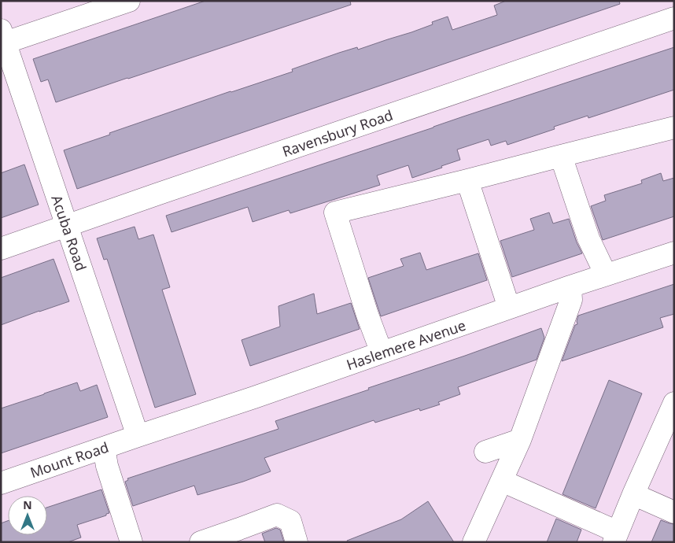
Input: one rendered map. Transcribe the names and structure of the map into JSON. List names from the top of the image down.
{
  "streets": {
    "street": [
      "Ravensbury Road",
      "Acuba Road",
      "Haslemere Avenue",
      "Mount Road"
    ]
  },
  "crossings": [
    ["Ravensbury Road", "Acuba Road"],
    ["Acuba Road", "Haslemere Avenue"],
    ["Acuba Road", "Mount Road"],
    ["Haslemere Avenue", "Mount Road"]
  ],
  "north": "top"
}
